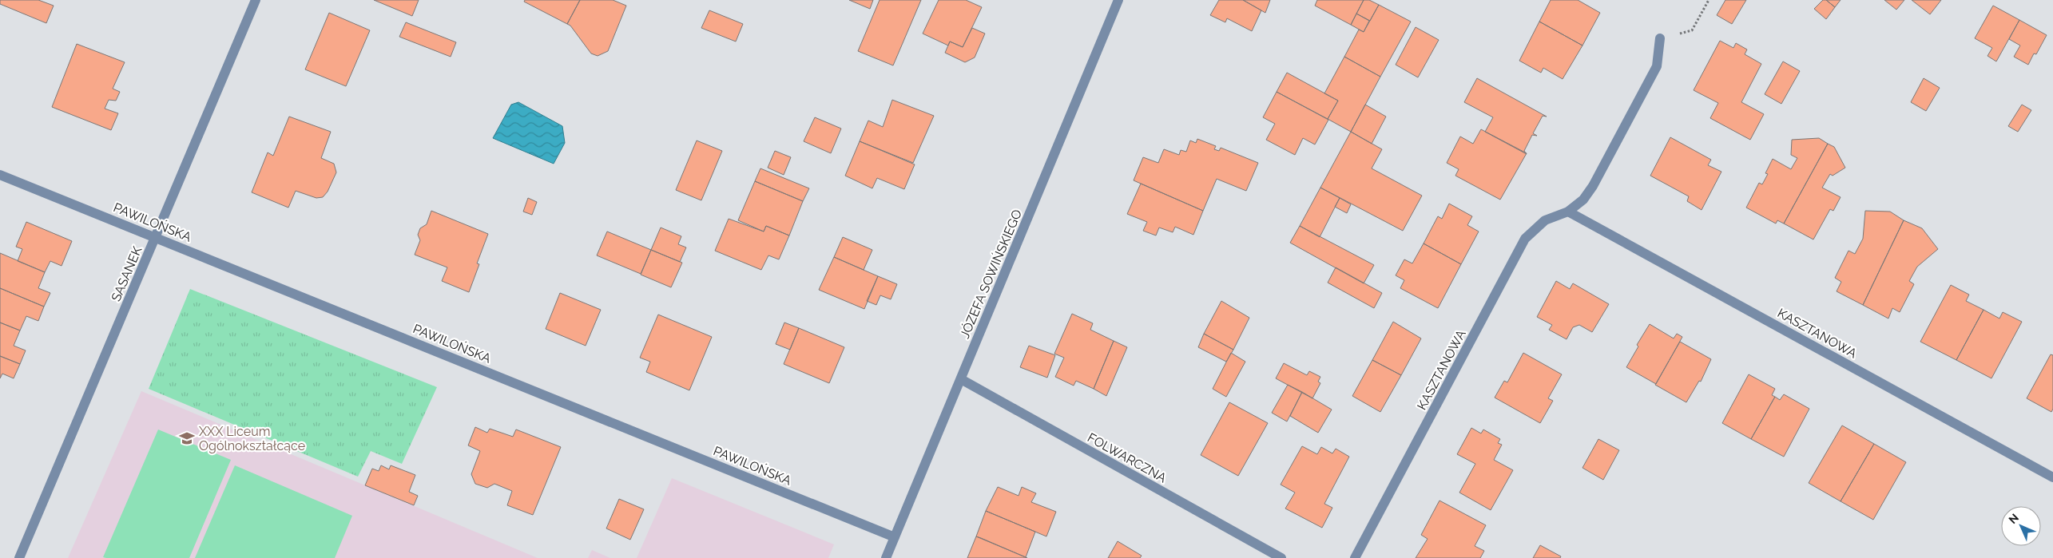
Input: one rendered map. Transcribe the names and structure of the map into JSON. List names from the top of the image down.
{
  "streets": {
    "street": [
      "PAWILOŃSKA",
      "SASANEK",
      "JÓZEFA SOWIŃSKIEGO",
      "KASZTANOWA",
      "FOLWARCZNA"
    ]
  },
  "crossings": [
    ["PAWILOŃSKA", "SASANEK"],
    ["PAWILOŃSKA", "JÓZEFA SOWIŃSKIEGO"],
    ["JÓZEFA SOWIŃSKIEGO", "FOLWARCZNA"]
  ],
  "places": {
    "school or university": ["XXX Liceum Ogólnokształcące"]
  },
  "north": "top left"
}
